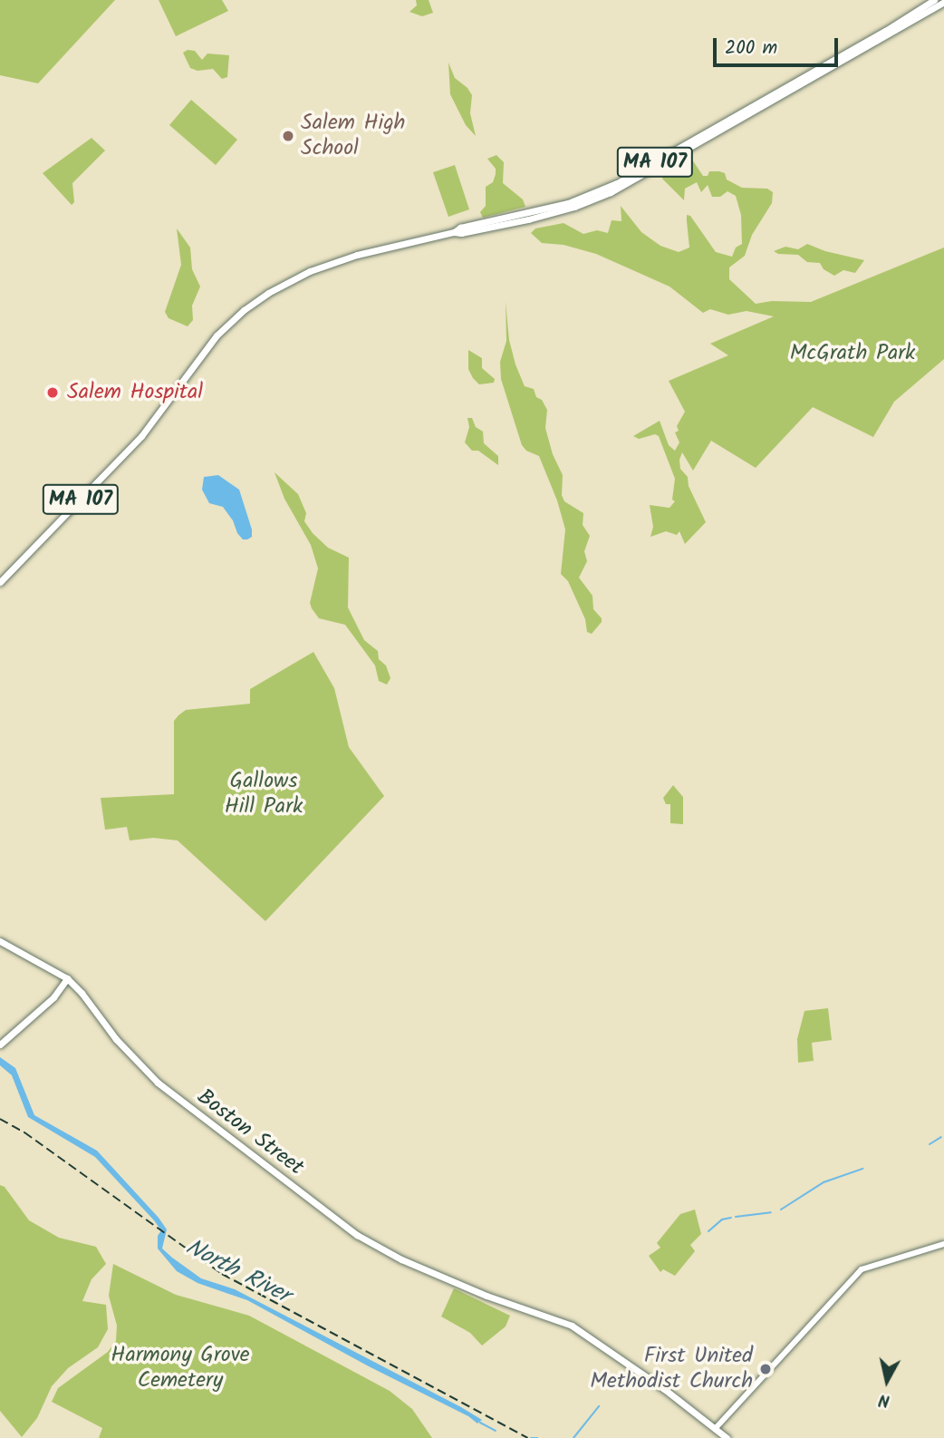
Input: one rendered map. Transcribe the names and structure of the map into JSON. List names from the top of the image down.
{
  "streets": {
    "main road": ["MA 107", "Boston Street"]
  },
  "water": ["North River"],
  "parks": ["McGrath Park", "Gallows Hill Park", "Harmony Grove Cemetery"],
  "places": ["Salem High School", "Salem Hospital", "First United Methodist Church"],
  "scale_bar": "200 m",
  "north": "bottom"
}
